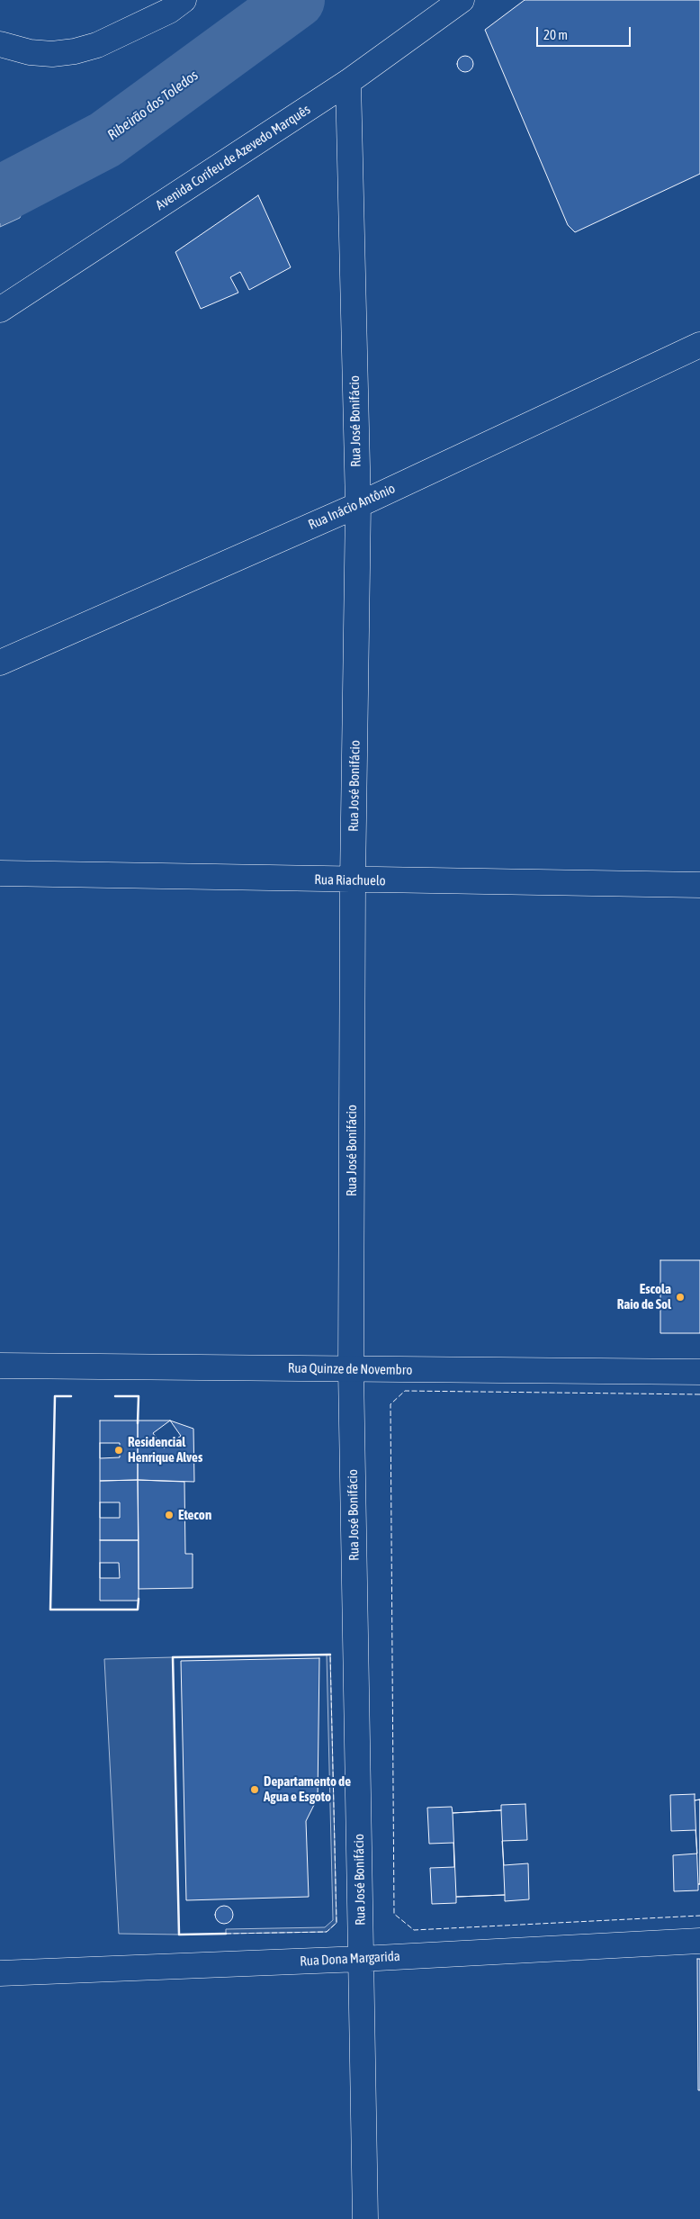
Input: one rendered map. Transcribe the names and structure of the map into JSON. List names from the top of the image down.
{
  "streets": {
    "street": [
      "Avenida Corifeu de Azevedo Marquês",
      "Rua José Bonifácio",
      "Rua Inácio Antônio",
      "Rua Riachuelo",
      "Rua Quinze de Novembro",
      "Rua Dona Margarida"
    ]
  },
  "crossings": [
    ["Avenida Corifeu de Azevedo Marquês", "Rua José Bonifácio"],
    ["Rua José Bonifácio", "Rua Inácio Antônio"],
    ["Rua José Bonifácio", "Rua Riachuelo"],
    ["Rua José Bonifácio", "Rua Quinze de Novembro"],
    ["Rua José Bonifácio", "Rua Dona Margarida"]
  ],
  "water": ["Ribeirão dos Toledos"],
  "places": [
    "Escola Raio de Sol",
    "Residencial Henrique Alves",
    "Etecon",
    "Departamento de Agua e Esgoto"
  ],
  "scale_bar": "20 m"
}
